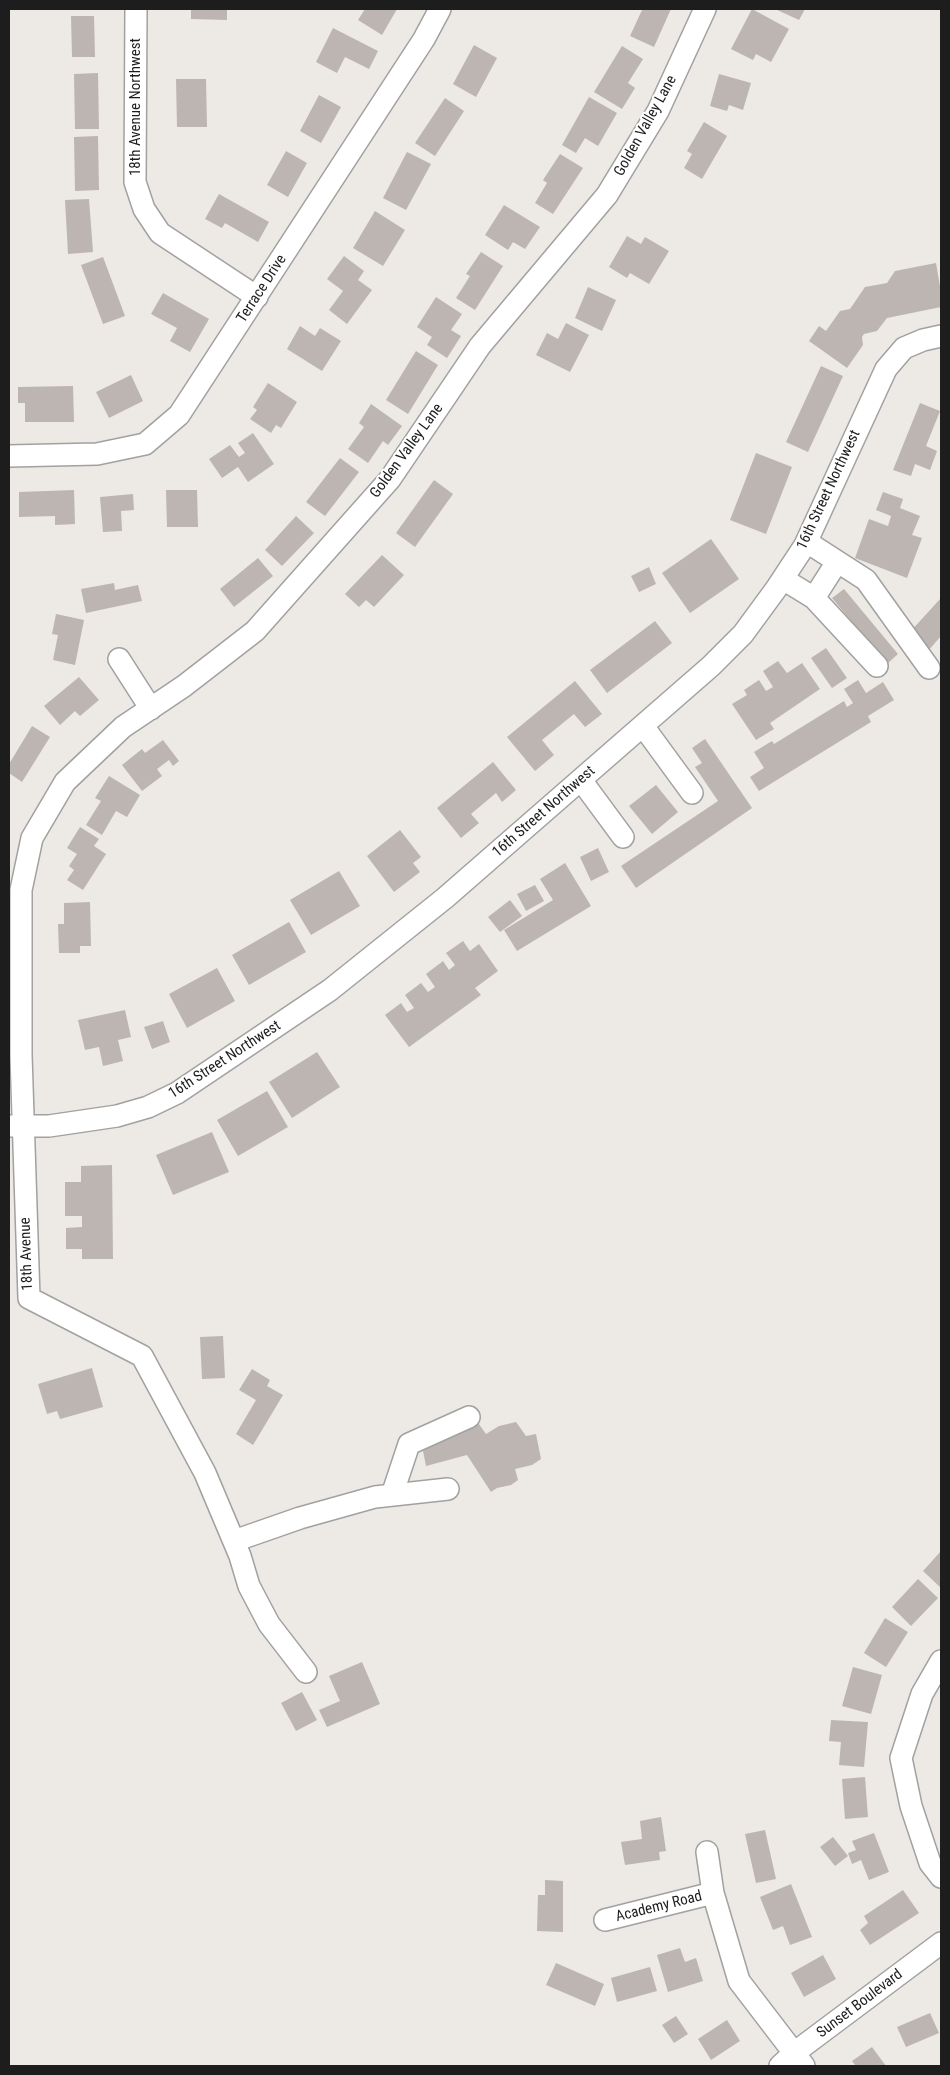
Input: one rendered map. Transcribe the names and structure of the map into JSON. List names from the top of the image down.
{
  "streets": {
    "street": [
      "18th Avenue Northwest",
      "Golden Valley Lane",
      "Terrace Drive",
      "16th Street Northwest",
      "18th Avenue",
      "Academy Road",
      "Sunset Boulevard"
    ]
  },
  "crossings": [
    ["18th Avenue Northwest", "Terrace Drive"],
    ["Golden Valley Lane", "18th Avenue"],
    ["16th Street Northwest", "18th Avenue"],
    ["Academy Road", "Sunset Boulevard"]
  ]
}
